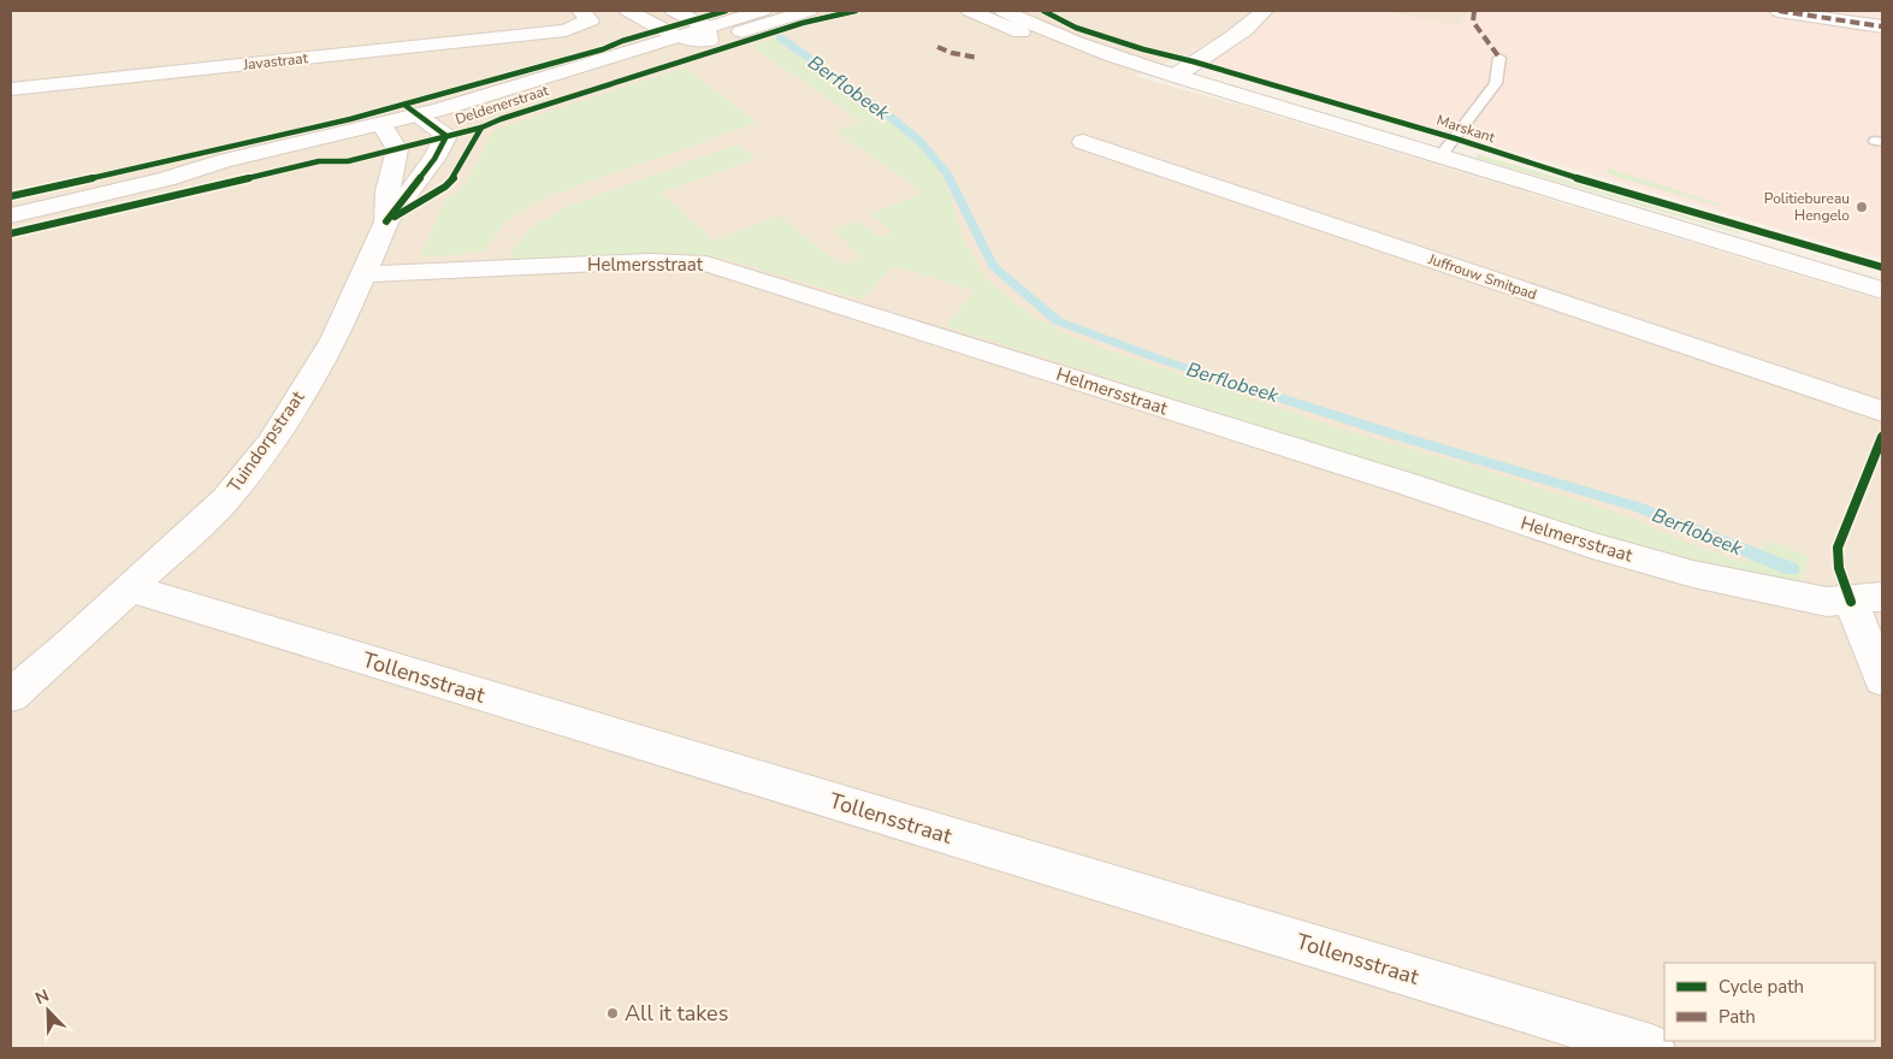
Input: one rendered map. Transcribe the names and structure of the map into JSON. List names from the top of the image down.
{
  "streets": {
    "street": [
      "Javastraat",
      "Deldenerstraat",
      "Marskant",
      "Helmersstraat",
      "Juffrouw Smitpad",
      "Tuindorpstraat",
      "Tollensstraat"
    ]
  },
  "crossings": [
    ["Deldenerstraat", "Tuindorpstraat"],
    ["Helmersstraat", "Tuindorpstraat"],
    ["Tuindorpstraat", "Tollensstraat"]
  ],
  "water": ["Berflobeek"],
  "places": ["Politiebureau Hengelo", "All it takes"],
  "legend": ["Cycle path", "Path"],
  "north": "top left"
}
